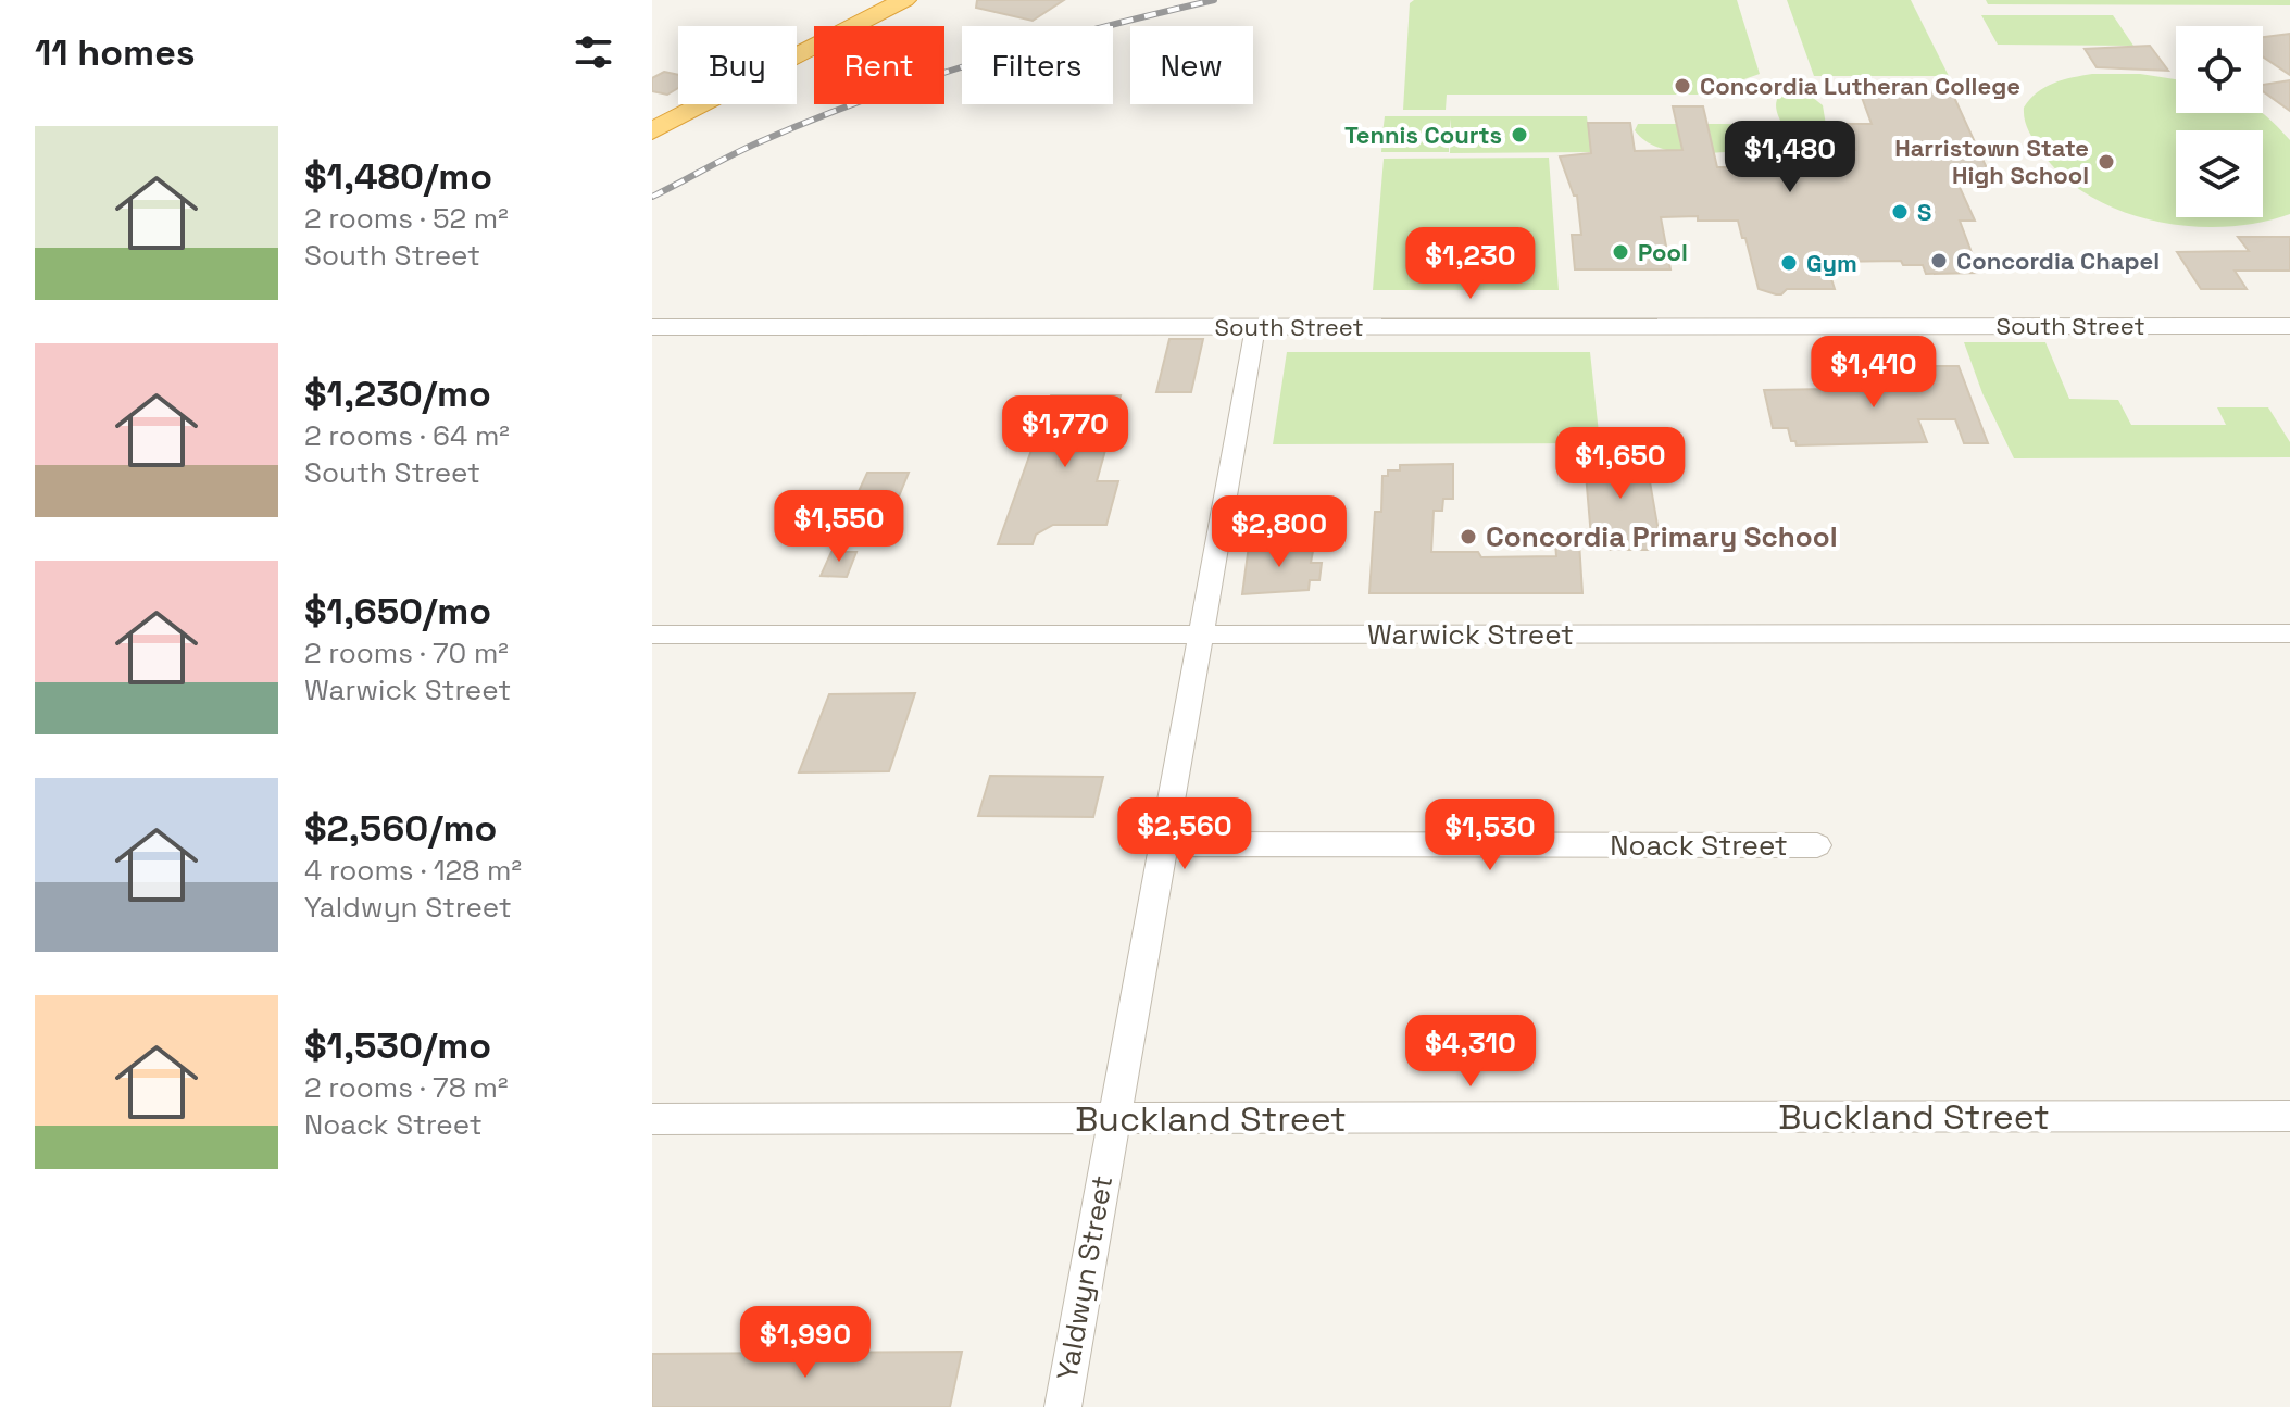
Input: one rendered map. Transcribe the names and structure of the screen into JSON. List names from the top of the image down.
{
  "streets": {
    "street": [
      "South Street",
      "Warwick Street",
      "Noack Street",
      "Buckland Street",
      "Yaldwyn Street"
    ]
  },
  "crossings": [
    ["South Street", "Yaldwyn Street"],
    ["Warwick Street", "Yaldwyn Street"],
    ["Noack Street", "Yaldwyn Street"],
    ["Buckland Street", "Yaldwyn Street"]
  ],
  "places": [
    "Concordia Lutheran College",
    "Tennis Courts",
    "Harristown State High School",
    "S",
    "Pool",
    "Concordia Chapel",
    "Gym",
    "Concordia Primary School"
  ],
  "page": {
    "heading": "11 homes",
    "chip": [
      "Buy",
      "Rent",
      "Filters",
      "New"
    ],
    "list": [
      {
        "name": "$1,480/mo",
        "note": "2 rooms · 52 m² · South Street"
      },
      {
        "name": "$1,230/mo",
        "note": "2 rooms · 64 m² · South Street"
      },
      {
        "name": "$1,650/mo",
        "note": "2 rooms · 70 m² · Warwick Street"
      },
      {
        "name": "$2,560/mo",
        "note": "4 rooms · 128 m² · Yaldwyn Street"
      },
      {
        "name": "$1,530/mo",
        "note": "2 rooms · 78 m² · Noack Street"
      }
    ],
    "price": [
      "$1,480",
      "$1,230",
      "$1,410",
      "$1,770",
      "$1,650",
      "$1,550",
      "$2,800",
      "$2,560",
      "$1,530",
      "$4,310",
      "$1,990"
    ]
  }
}
